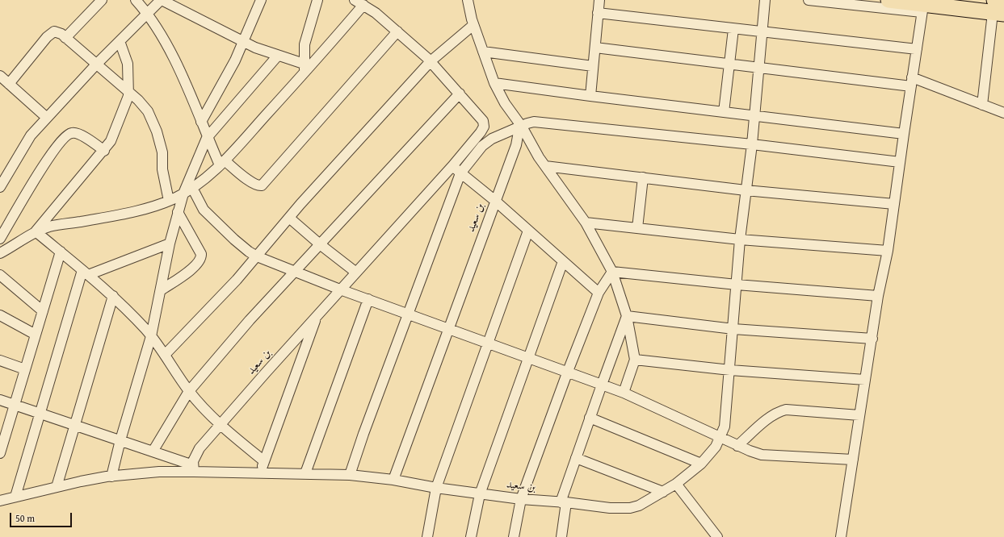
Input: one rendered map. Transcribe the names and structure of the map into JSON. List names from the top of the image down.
{
  "streets": {
    "street": ["بن سعيد"]
  },
  "scale_bar": "50 m"
}
